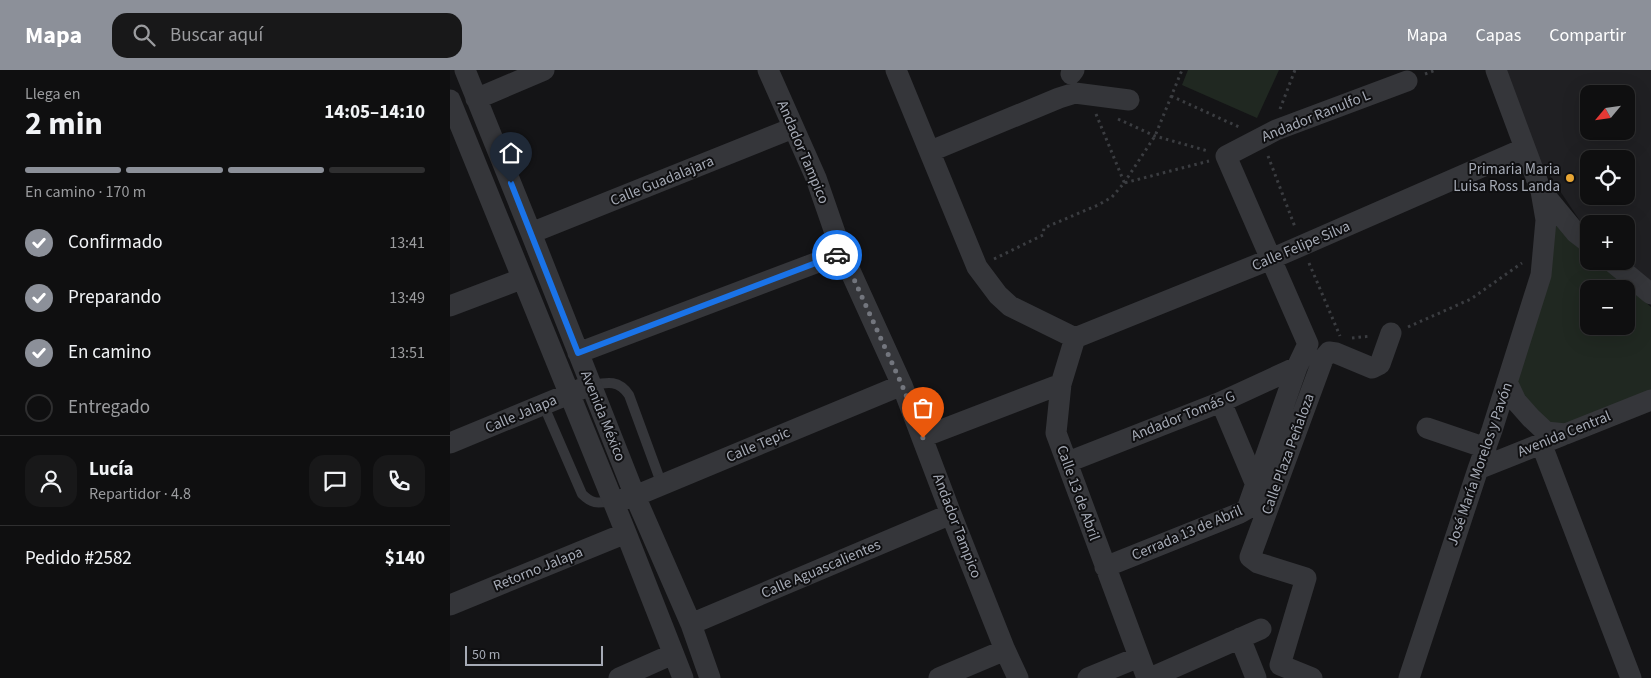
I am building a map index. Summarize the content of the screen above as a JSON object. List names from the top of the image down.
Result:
{
  "streets": {
    "street": [
      "Andador Ranulfo L",
      "Andador Tampico",
      "Calle Guadalajara",
      "Calle Felipe Silva",
      "Calle Jalapa",
      "Avenida México",
      "Andador Tomás G",
      "Avenida Central",
      "Calle Tepic",
      "Calle Plaza Peñaloza",
      "José María Morelos y Pavón",
      "Calle 13 de Abril",
      "Cerrada 13 de Abril",
      "Retorno Jalapa",
      "Calle Aguascalientes"
    ]
  },
  "crossings": [
    ["Andador Tampico", "Calle Guadalajara"],
    ["Andador Tampico", "Calle Tepic"],
    ["Andador Tampico", "Calle Aguascalientes"],
    ["Calle Guadalajara", "Avenida México"],
    ["Calle Felipe Silva", "Calle 13 de Abril"],
    ["Calle Jalapa", "Avenida México"],
    ["Avenida México", "Calle Tepic"],
    ["Avenida México", "Retorno Jalapa"],
    ["Avenida México", "Calle Aguascalientes"],
    ["Andador Tomás G", "Calle 13 de Abril"],
    ["Andador Tomás G", "Cerrada 13 de Abril"],
    ["Avenida Central", "José María Morelos y Pavón"],
    ["Calle 13 de Abril", "Cerrada 13 de Abril"]
  ],
  "places": ["Primaria Maria Luisa Ross Landa"],
  "scale_bar": "50 m",
  "north": "bottom left",
  "page": {
    "header": "Mapa",
    "search": "Buscar aquí",
    "nav": ["Mapa", "Capas", "Compartir"],
    "heading": ["2 min", "Llega en", "14:05–14:10"],
    "panel": [
      "Lucía",
      "Repartidor · 4.8",
      "Pedido #2582",
      "$140"
    ],
    "map_buttons": ["+", "−"],
    "bar": "En camino · 170 m",
    "list": [
      ["Confirmado", "13:41"],
      ["Preparando", "13:49"],
      ["En camino", "13:51"],
      "Entregado"
    ],
    "scale": "50 m"
  }
}
